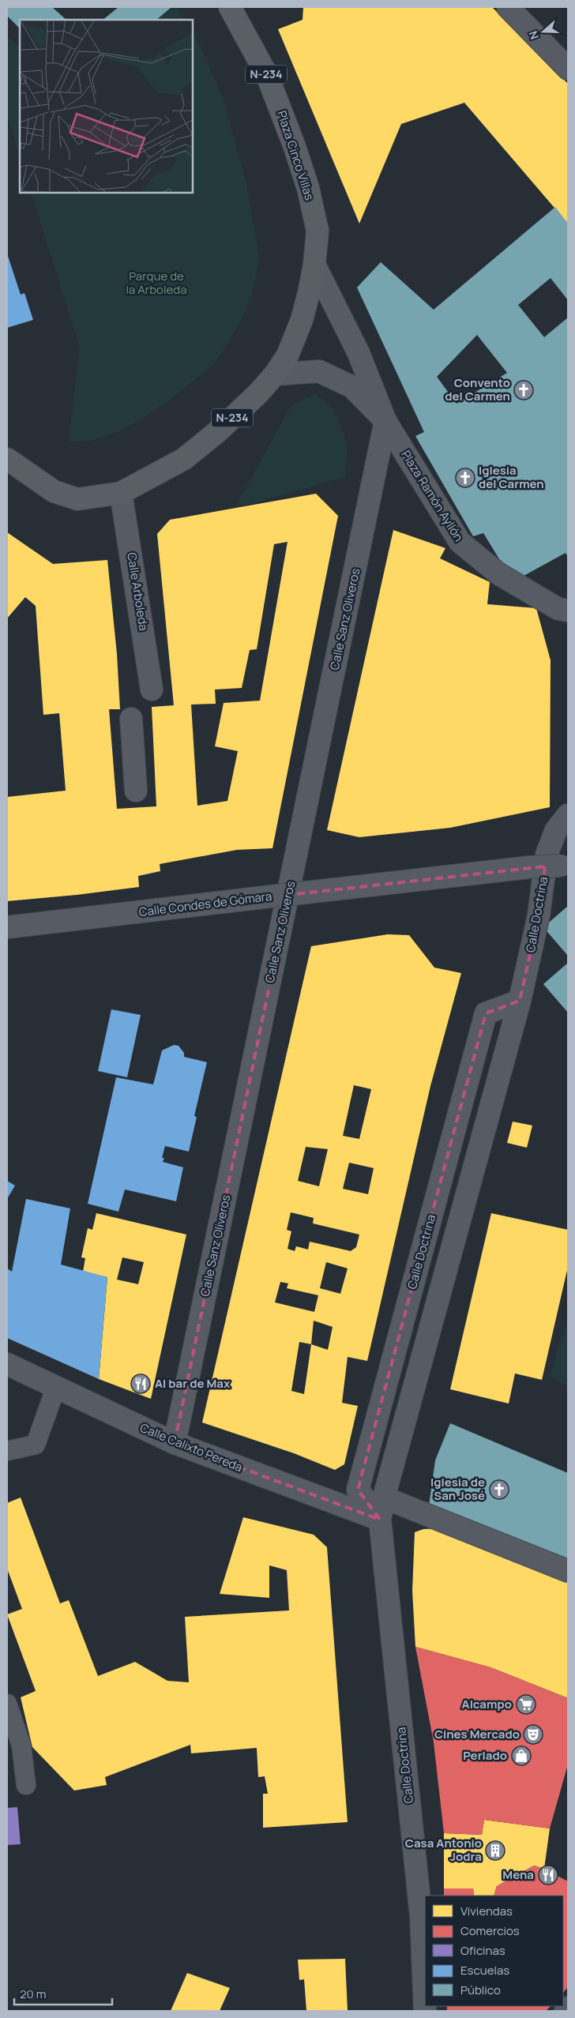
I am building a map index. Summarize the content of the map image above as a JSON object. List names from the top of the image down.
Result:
{
  "streets": {
    "main road": ["N-234", "Plaza Cinco Villas"],
    "street": [
      "Plaza Ramón Ayllón",
      "Calle Arboleda",
      "Calle Sanz Oliveros",
      "Calle Condes de Gómara",
      "Calle Doctrina",
      "Calle Calixto Pereda"
    ]
  },
  "crossings": [
    ["Plaza Cinco Villas", "Plaza Ramón Ayllón"],
    ["Plaza Cinco Villas", "Calle Arboleda"],
    ["Plaza Ramón Ayllón", "Calle Sanz Oliveros"],
    ["Calle Sanz Oliveros", "Calle Calixto Pereda"],
    ["Calle Doctrina", "Calle Calixto Pereda"]
  ],
  "parks": ["Parque de la Arboleda"],
  "places": {
    "church": ["Convento del Carmen", "Iglesia del Carmen", "Iglesia de San José"],
    "restaurant": ["Al bar de Max", "Mena"],
    "supermarket": ["Alcampo"],
    "theatre": ["Cines Mercado"],
    "shop": ["Perlado"],
    "building": ["Casa Antonio Jodra"]
  },
  "legend": [
    "Viviendas",
    "Comercios",
    "Oficinas",
    "Escuelas",
    "Público"
  ],
  "scale_bar": "20 m",
  "north": "left"
}
